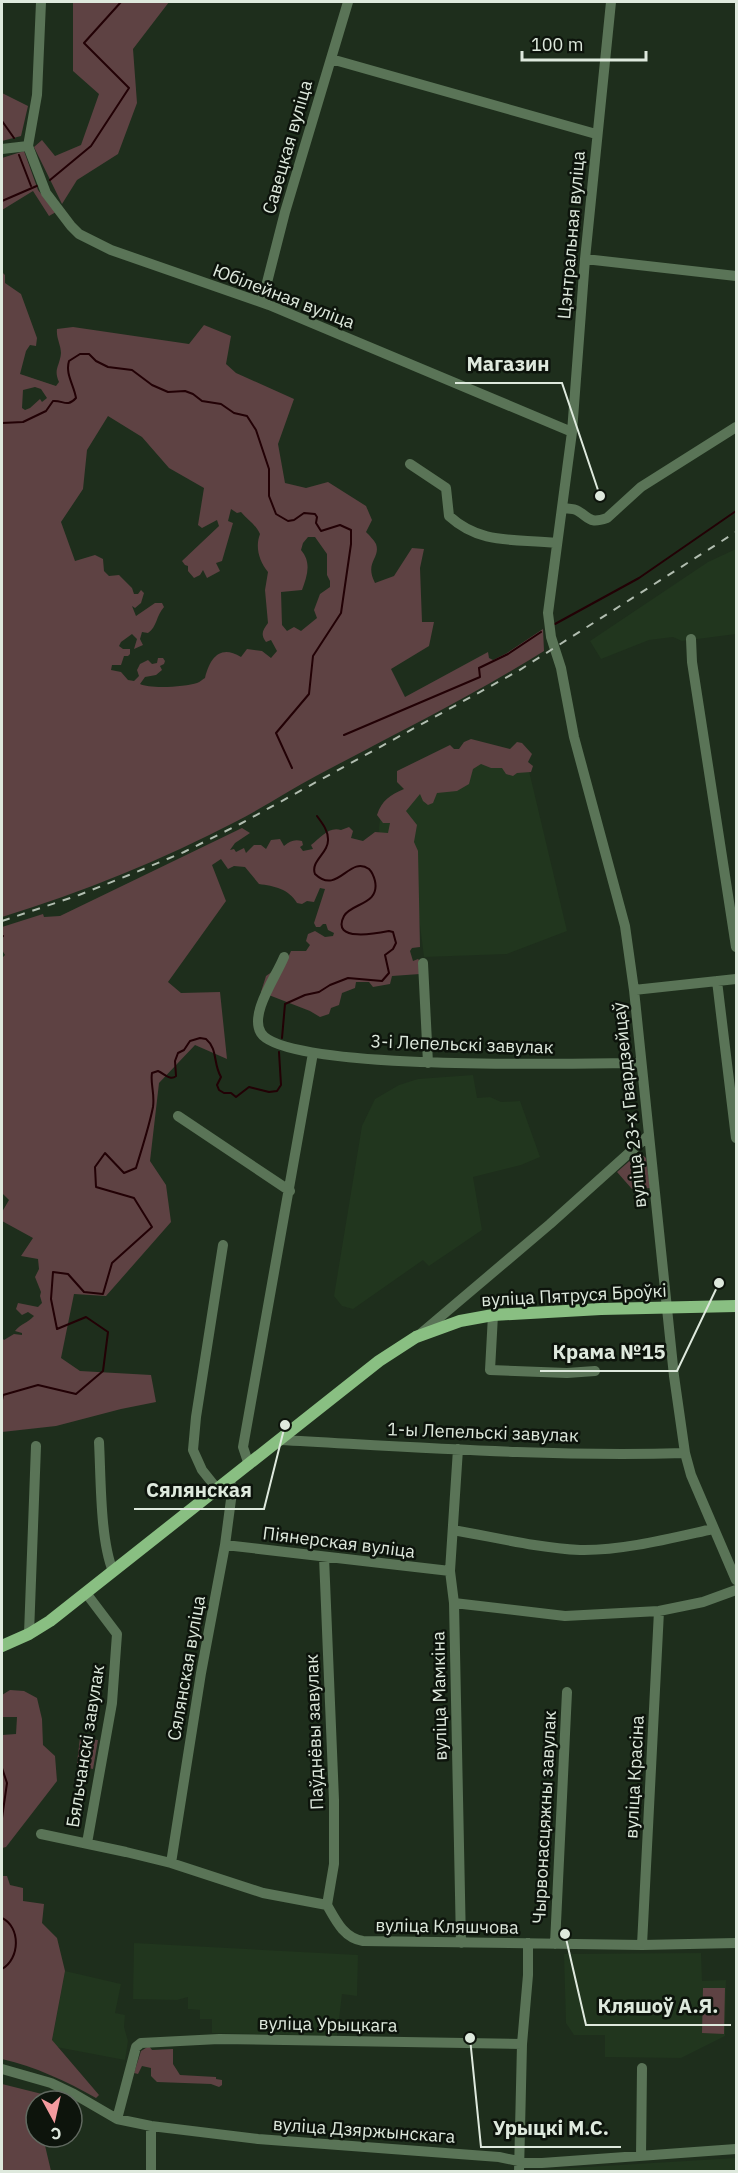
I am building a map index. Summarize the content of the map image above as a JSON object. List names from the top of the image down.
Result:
{
  "streets": {
    "main road": ["вуліца Пятруся Броўкі"],
    "street": [
      "Савецкая вуліца",
      "Цэнтральная вуліца",
      "Юбілейная вуліца",
      "3-і Лепельскі завулак",
      "вуліца 23-х Гвардзейцаў",
      "1-ы Лепельскі завулак",
      "Піянерская вуліца",
      "Сялянская вуліца",
      "вуліца Мамкіна",
      "Паўднёвы завулак",
      "Бяльчанскі завулак",
      "вуліца Красіна",
      "Чырвонасцяжны завулак",
      "вуліца Кляшчова",
      "вуліца Урыцкага",
      "вуліца Дзяржынскага"
    ]
  },
  "crossings": [
    ["Савецкая вуліца", "Юбілейная вуліца"],
    ["Цэнтральная вуліца", "Юбілейная вуліца"],
    ["Цэнтральная вуліца", "вуліца 23-х Гвардзейцаў"],
    ["3-і Лепельскі завулак", "вуліца 23-х Гвардзейцаў"],
    ["вуліца 23-х Гвардзейцаў", "вуліца Пятруся Броўкі"],
    ["вуліца 23-х Гвардзейцаў", "1-ы Лепельскі завулак"],
    ["вуліца Пятруся Броўкі", "1-ы Лепельскі завулак"],
    ["вуліца Пятруся Броўкі", "Сялянская вуліца"],
    ["вуліца Пятруся Броўкі", "Бяльчанскі завулак"],
    ["1-ы Лепельскі завулак", "вуліца Мамкіна"],
    ["Піянерская вуліца", "Сялянская вуліца"],
    ["Піянерская вуліца", "вуліца Мамкіна"],
    ["Піянерская вуліца", "Паўднёвы завулак"],
    ["вуліца Мамкіна", "вуліца Кляшчова"],
    ["Паўднёвы завулак", "вуліца Кляшчова"],
    ["вуліца Красіна", "вуліца Кляшчова"],
    ["Чырвонасцяжны завулак", "вуліца Кляшчова"],
    ["вуліца Урыцкага", "вуліца Дзяржынскага"]
  ],
  "places": [
    "Магазин",
    "Крама №15",
    "Сялянская",
    "Кляшоў А.Я.",
    "Урыцкі М.С."
  ],
  "scale_bar": "100 m",
  "north": "bottom"
}
